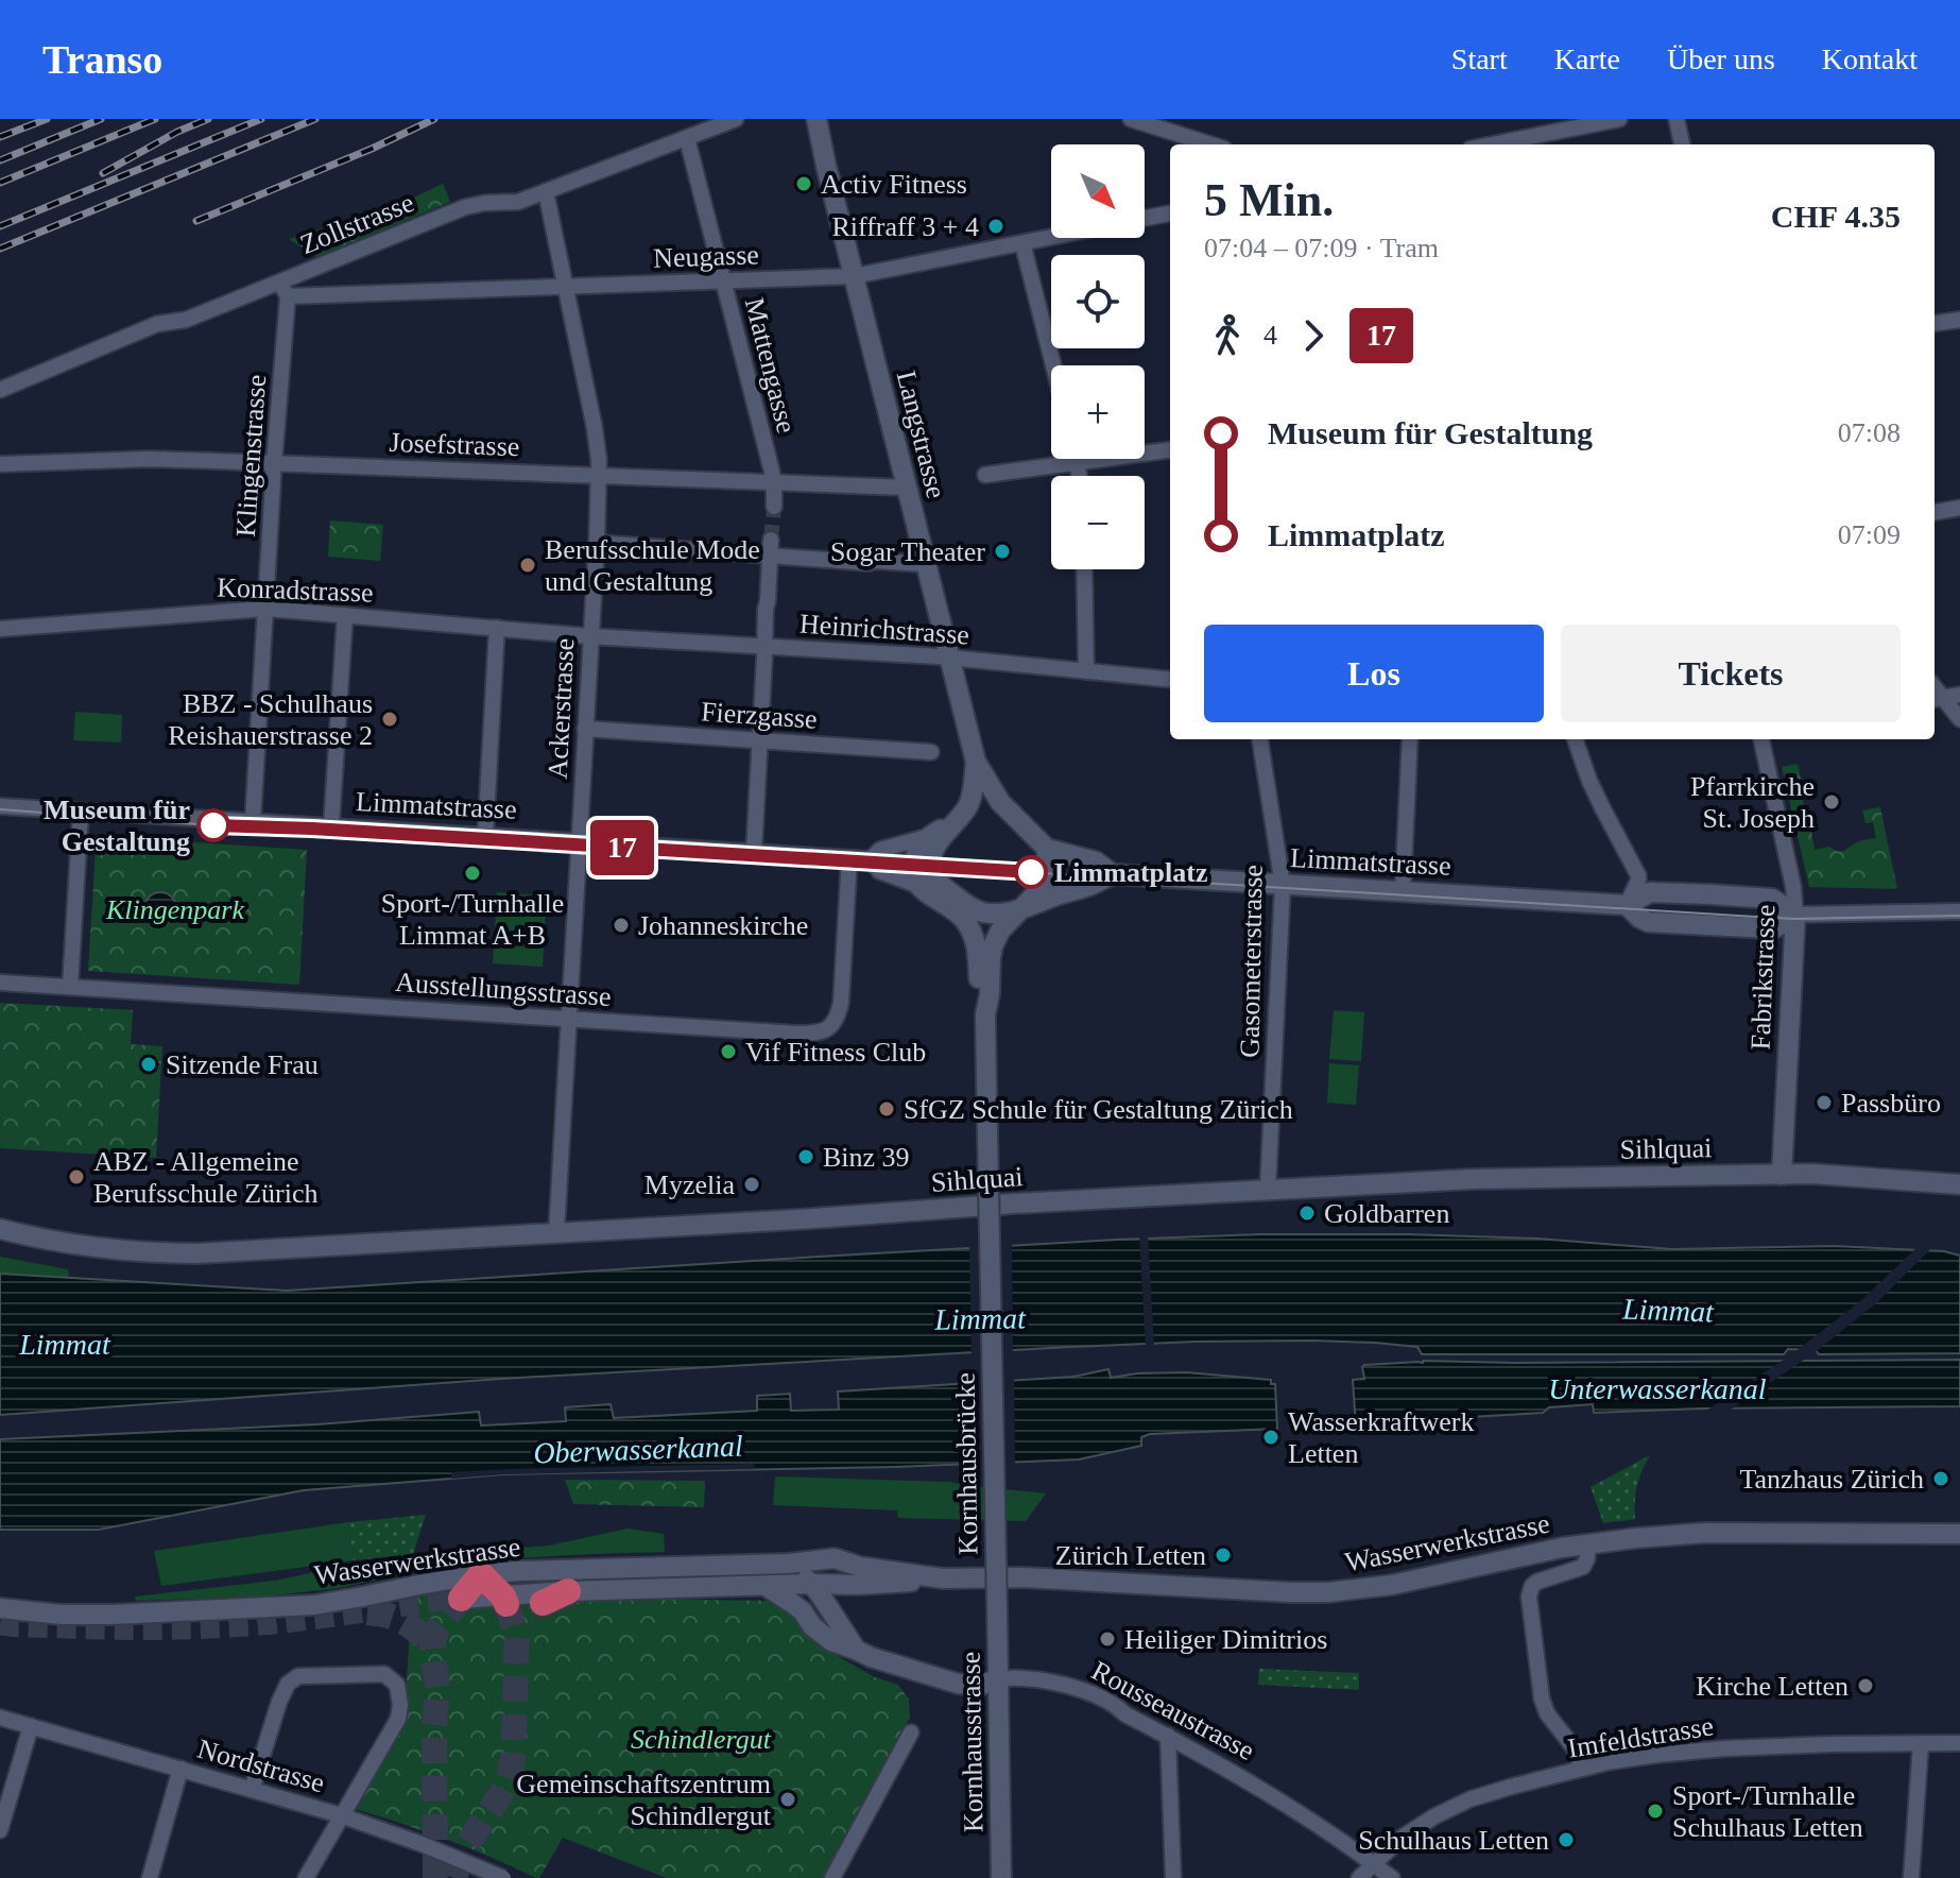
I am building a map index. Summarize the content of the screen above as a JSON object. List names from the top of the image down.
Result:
{
  "streets": {
    "street": [
      "Zollstrasse",
      "Neugasse",
      "Mattengasse",
      "Langstrasse",
      "Josefstrasse",
      "Klingenstrasse",
      "Konradstrasse",
      "Heinrichstrasse",
      "Ackerstrasse",
      "Fierzgasse",
      "Limmatstrasse",
      "Gasometerstrasse",
      "Fabrikstrasse",
      "Ausstellungsstrasse",
      "Sihlquai",
      "Kornhausbrücke",
      "Wasserwerkstrasse",
      "Rousseaustrasse",
      "Imfeldstrasse",
      "Kornhausstrasse",
      "Nordstrasse"
    ]
  },
  "crossings": [
    ["Zollstrasse", "Mattengasse"],
    ["Zollstrasse", "Ackerstrasse"],
    ["Neugasse", "Mattengasse"],
    ["Neugasse", "Langstrasse"],
    ["Neugasse", "Klingenstrasse"],
    ["Neugasse", "Ackerstrasse"],
    ["Mattengasse", "Josefstrasse"],
    ["Langstrasse", "Josefstrasse"],
    ["Langstrasse", "Heinrichstrasse"],
    ["Josefstrasse", "Klingenstrasse"],
    ["Josefstrasse", "Ackerstrasse"],
    ["Klingenstrasse", "Konradstrasse"],
    ["Klingenstrasse", "Limmatstrasse"],
    ["Konradstrasse", "Heinrichstrasse"],
    ["Konradstrasse", "Ackerstrasse"],
    ["Heinrichstrasse", "Ackerstrasse"],
    ["Ackerstrasse", "Fierzgasse"],
    ["Ackerstrasse", "Limmatstrasse"],
    ["Ackerstrasse", "Ausstellungsstrasse"],
    ["Ackerstrasse", "Sihlquai"],
    ["Limmatstrasse", "Gasometerstrasse"],
    ["Limmatstrasse", "Fabrikstrasse"],
    ["Limmatstrasse", "Ausstellungsstrasse"],
    ["Gasometerstrasse", "Sihlquai"],
    ["Fabrikstrasse", "Sihlquai"],
    ["Kornhausbrücke", "Kornhausstrasse"],
    ["Wasserwerkstrasse", "Rousseaustrasse"],
    ["Rousseaustrasse", "Imfeldstrasse"],
    ["Rousseaustrasse", "Kornhausstrasse"]
  ],
  "water": ["Limmat", "Unterwasserkanal", "Oberwasserkanal"],
  "parks": ["Klingenpark", "Schindlergut"],
  "places": [
    "Activ Fitness",
    "Riffraff 3 + 4",
    "Sogar Theater",
    "Berufsschule Mode und Gestaltung",
    "BBZ - Schulhaus Reishauerstrasse 2",
    "Pfarrkirche St. Joseph",
    "Museum für Gestaltung",
    "Limmatplatz",
    "Sport-/Turnhalle Limmat A+B",
    "Johanneskirche",
    "Vif Fitness Club",
    "Sitzende Frau",
    "Passbüro",
    "SfGZ Schule für Gestaltung Zürich",
    "Binz 39",
    "ABZ - Allgemeine Berufsschule Zürich",
    "Myzelia",
    "Goldbarren",
    "Wasserkraftwerk Letten",
    "Tanzhaus Zürich",
    "Zürich Letten",
    "Heiliger Dimitrios",
    "Kirche Letten",
    "Gemeinschaftszentrum Schindlergut",
    "Sport-/Turnhalle Schulhaus Letten",
    "Schulhaus Letten"
  ],
  "lines": ["tram line 17"],
  "north": "bottom right",
  "page": {
    "header": "Transo",
    "nav": [
      "Start",
      "Karte",
      "Über uns",
      "Kontakt"
    ],
    "on_map": "17",
    "map_buttons": ["+", "−"],
    "heading": ["5 Min.", "07:04 – 07:09 · Tram", "CHF 4.35"],
    "legs": ["4", "17"],
    "list": [
      {
        "name": "Museum für Gestaltung",
        "value": "07:08"
      },
      {
        "name": "Limmatplatz",
        "value": "07:09"
      }
    ],
    "buttons": ["Los", "Tickets"]
  }
}
